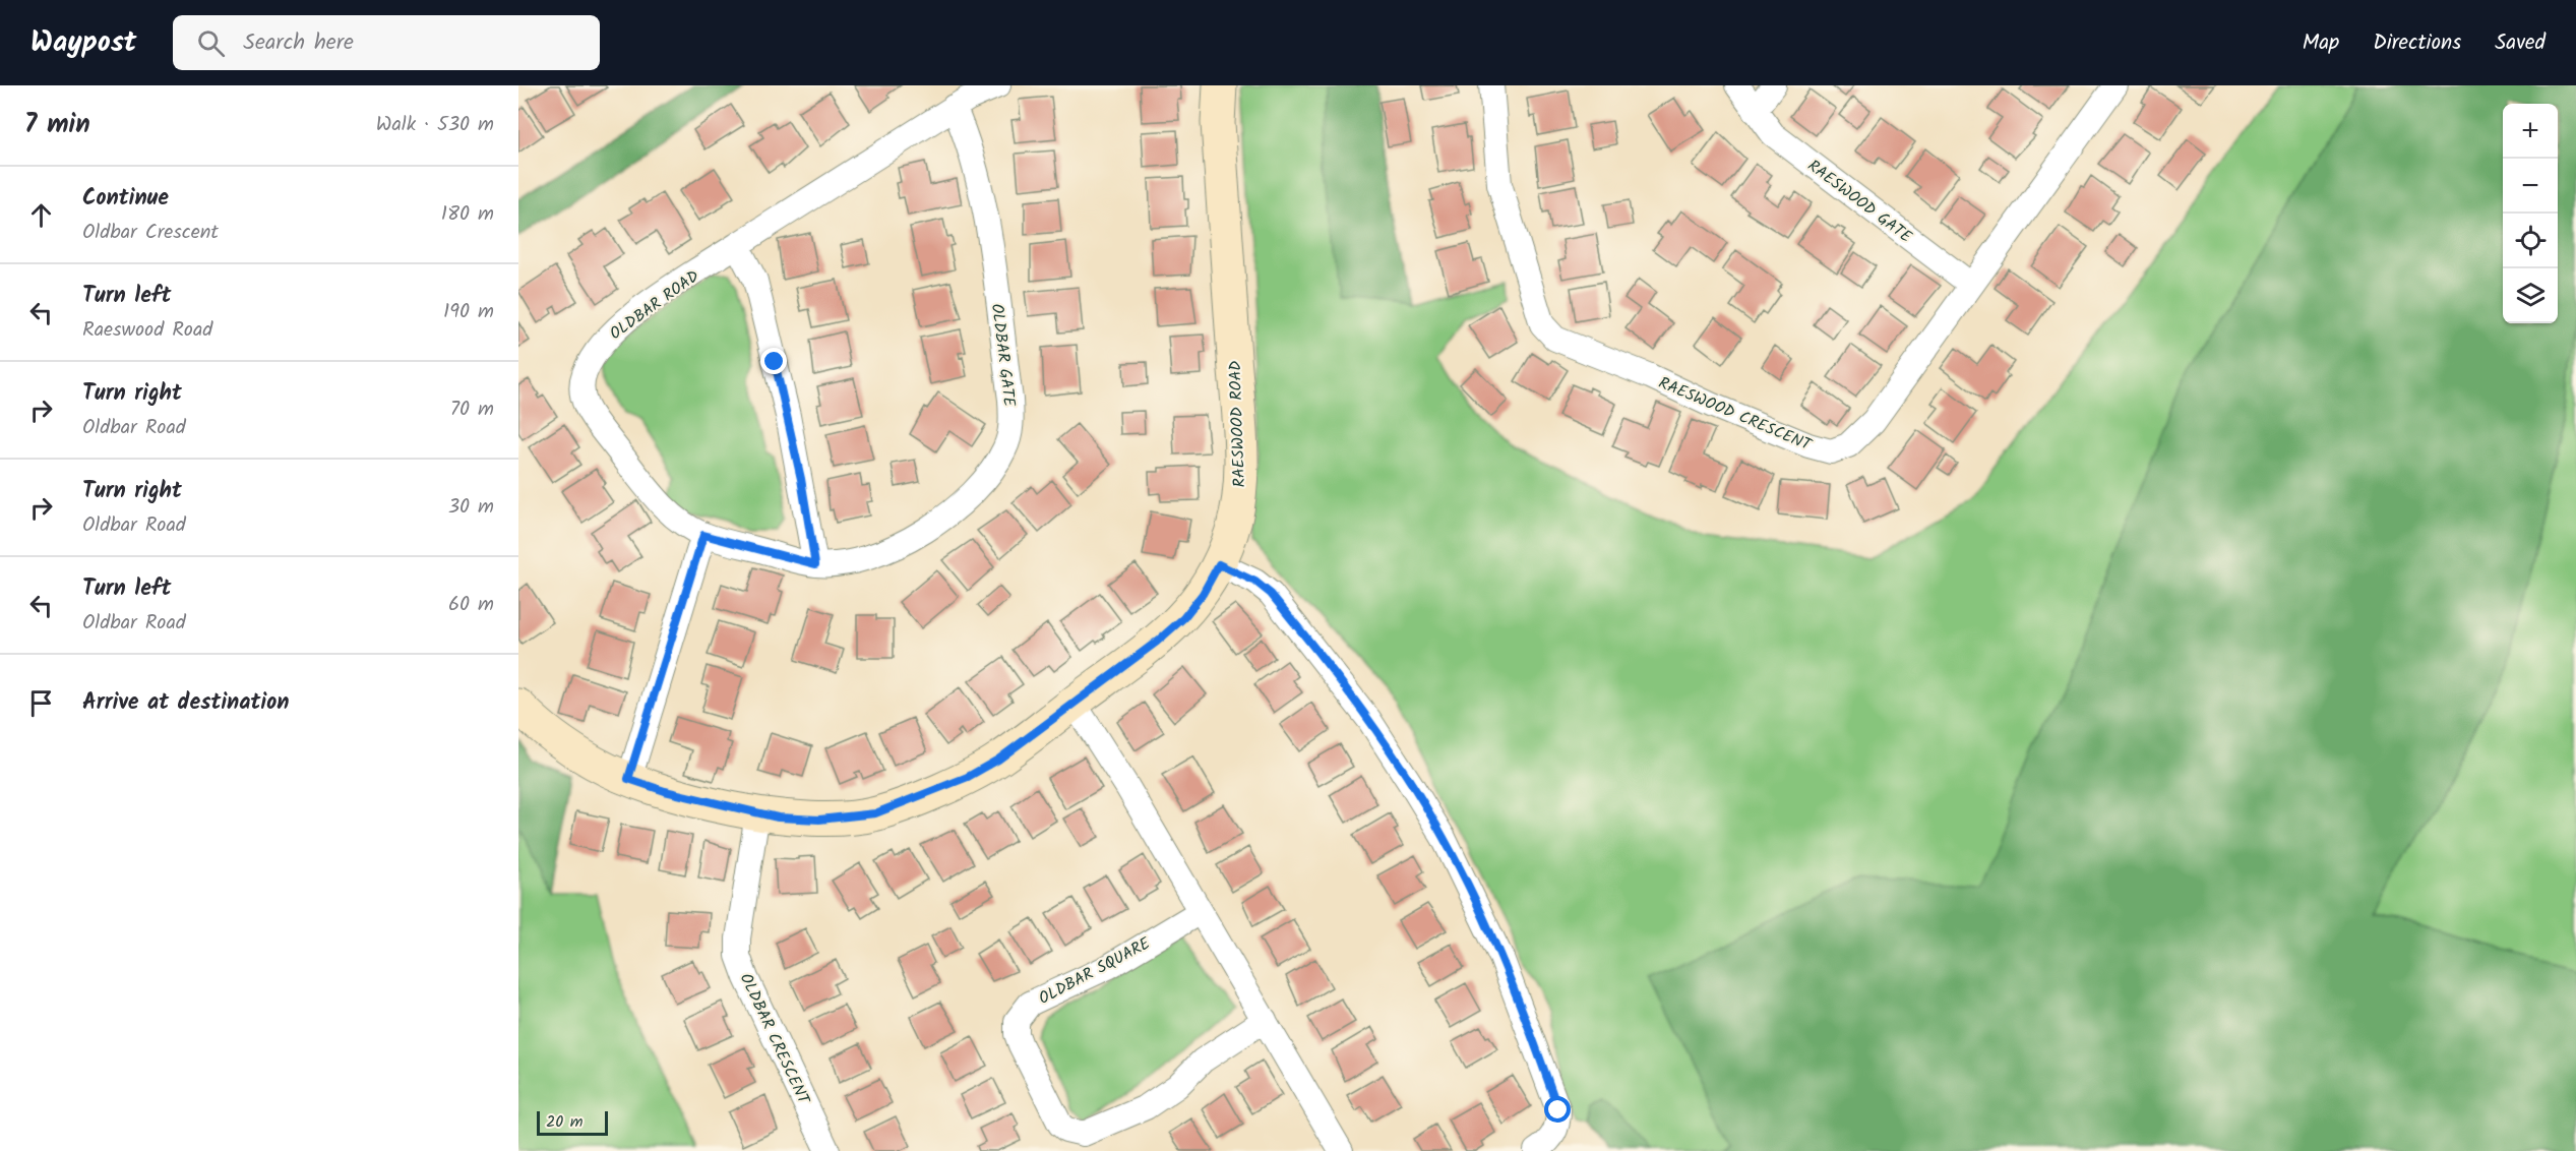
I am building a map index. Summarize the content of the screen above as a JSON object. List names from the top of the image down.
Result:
{
  "streets": {
    "street": [
      "RAESWOOD GATE",
      "OLDBAR ROAD",
      "OLDBAR GATE",
      "RAESWOOD CRESCENT",
      "RAESWOOD ROAD",
      "OLDBAR SQUARE",
      "OLDBAR CRESCENT"
    ]
  },
  "crossings": [
    ["RAESWOOD GATE", "RAESWOOD CRESCENT"],
    ["OLDBAR ROAD", "OLDBAR GATE"],
    ["RAESWOOD ROAD", "OLDBAR CRESCENT"]
  ],
  "scale_bar": "20 m",
  "page": {
    "header": "Waypost",
    "search": "Search here",
    "nav": ["Map", "Directions", "Saved"],
    "heading": ["7 min", "Walk · 530 m"],
    "map_buttons": ["+", "−"],
    "list": [
      ["Continue", "Oldbar Crescent", "180 m"],
      ["Turn left", "Raeswood Road", "190 m"],
      ["Turn right", "Oldbar Road", "70 m"],
      ["Turn right", "Oldbar Road", "30 m"],
      ["Turn left", "Oldbar Road", "60 m"],
      "Arrive at destination"
    ],
    "scale": "20 m"
  }
}
